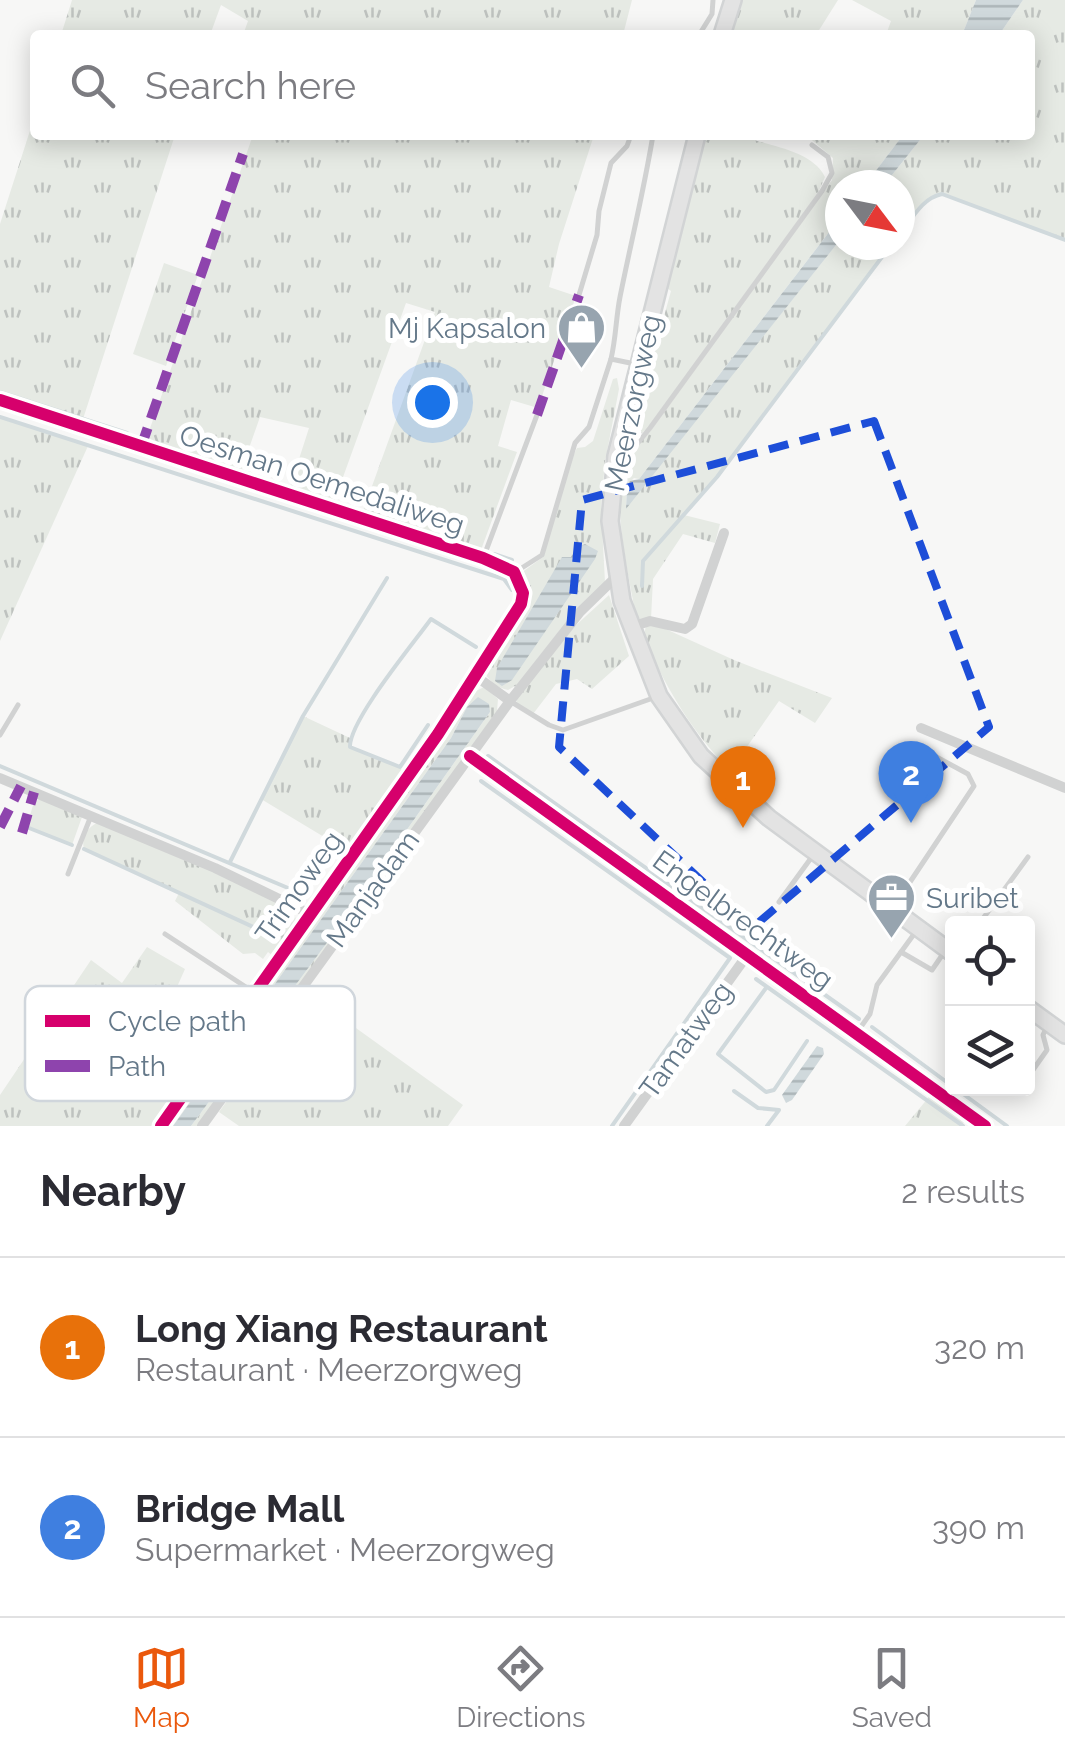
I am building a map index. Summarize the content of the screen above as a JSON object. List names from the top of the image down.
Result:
{
  "streets": {
    "main road": ["Meerzorgweg"],
    "street": [
      "Oesman Oemedaliweg",
      "Trimoweg",
      "Manjadam",
      "Engelbrechtweg",
      "Tamatweg"
    ]
  },
  "crossings": [
    ["Meerzorgweg", "Manjadam"],
    ["Manjadam", "Engelbrechtweg"],
    ["Engelbrechtweg", "Tamatweg"]
  ],
  "places": {
    "shop": ["Mj Kapsalon"],
    "office": ["Suribet"]
  },
  "legend": ["Cycle path", "Path"],
  "north": "bottom right",
  "page": {
    "search": "Search here",
    "pins": ["2", "1"],
    "heading": ["Nearby", "2 results"],
    "list": [
      {
        "mark": "1",
        "name": "Long Xiang Restaurant",
        "note": "Restaurant · Meerzorgweg",
        "value": "320 m"
      },
      {
        "mark": "2",
        "name": "Bridge Mall",
        "note": "Supermarket · Meerzorgweg",
        "value": "390 m"
      }
    ],
    "nav": ["Map", "Directions", "Saved"]
  }
}
